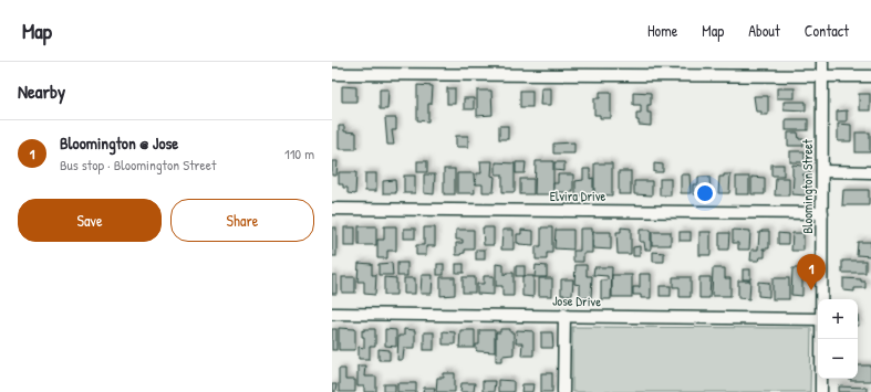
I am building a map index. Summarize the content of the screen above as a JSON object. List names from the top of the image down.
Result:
{
  "streets": {
    "street": ["Bloomington Street", "Elvira Drive", "Jose Drive"]
  },
  "crossings": [
    ["Bloomington Street", "Elvira Drive"]
  ],
  "page": {
    "header": "Map",
    "nav": [
      "Home",
      "Map",
      "About",
      "Contact"
    ],
    "heading": "Nearby",
    "list": [
      {
        "mark": "1",
        "name": "Bloomington @ Jose",
        "note": "Bus stop · Bloomington Street",
        "value": "110 m"
      }
    ],
    "buttons": ["Save", "Share"],
    "pins": "1",
    "map_buttons": ["+", "−"]
  }
}
